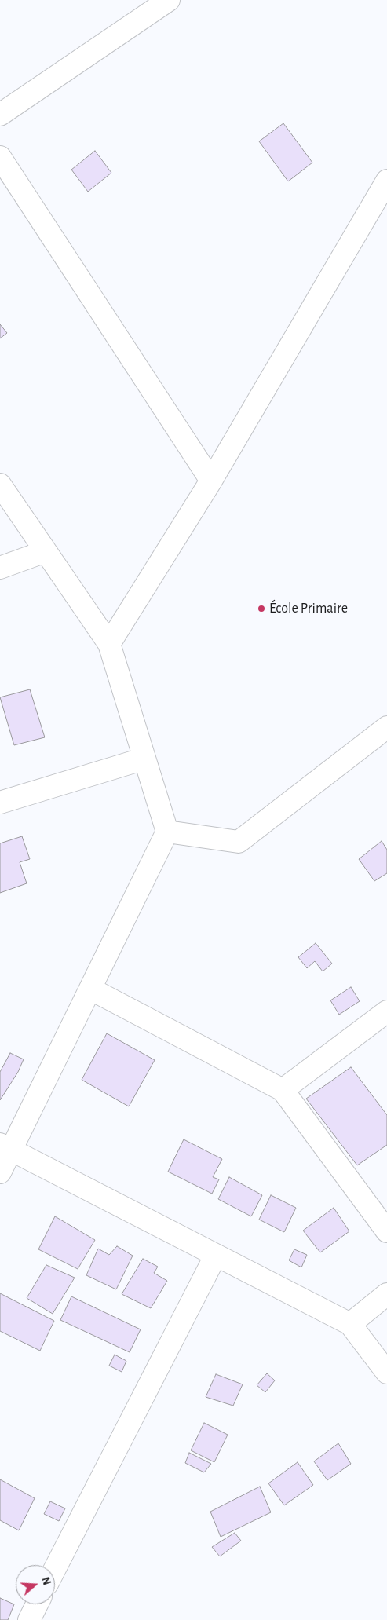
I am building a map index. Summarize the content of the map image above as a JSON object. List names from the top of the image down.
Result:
{
  "places": ["École Primaire"],
  "north": "right"
}
